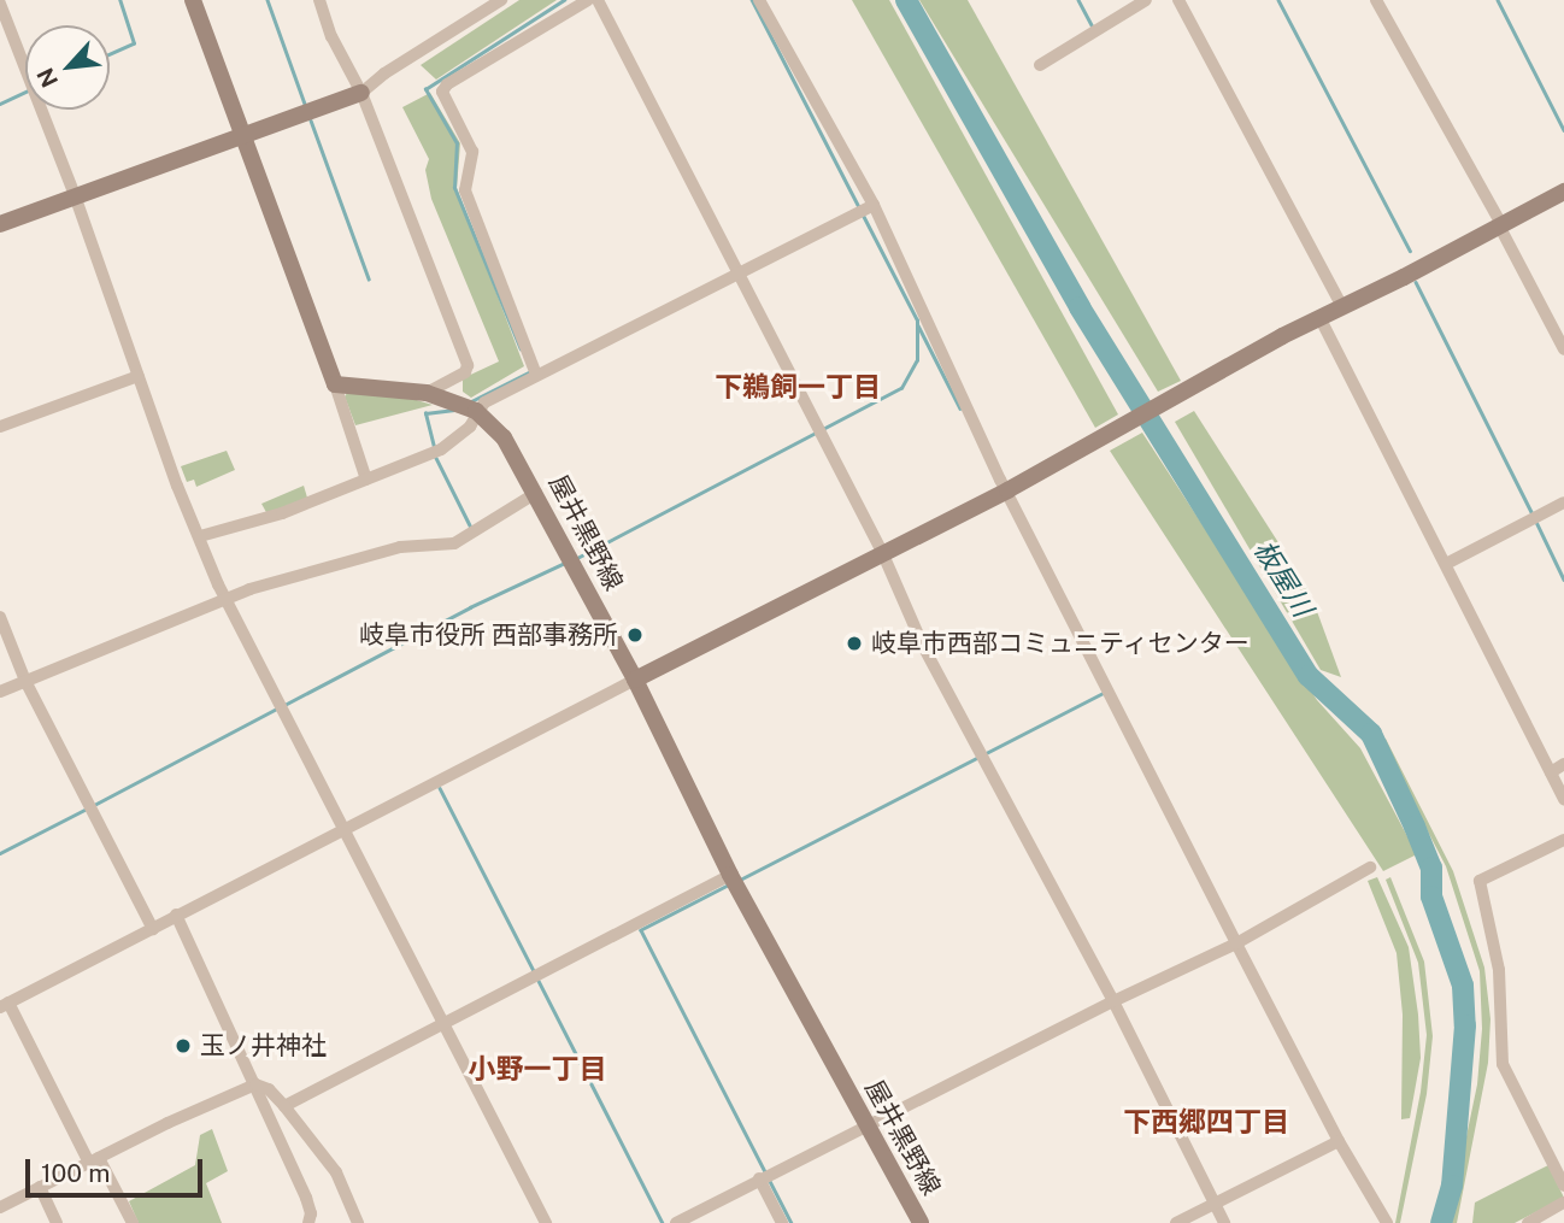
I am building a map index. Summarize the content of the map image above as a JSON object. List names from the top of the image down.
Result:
{
  "streets": {
    "main road": ["屋井黒野線"]
  },
  "districts": ["下鵜飼一丁目", "小野一丁目", "下西郷四丁目"],
  "water": ["板屋川"],
  "places": ["岐阜市役所 西部事務所", "岐阜市西部コミュニティセンター", "玉ノ井神社"],
  "scale_bar": "100 m",
  "north": "bottom left"
}
